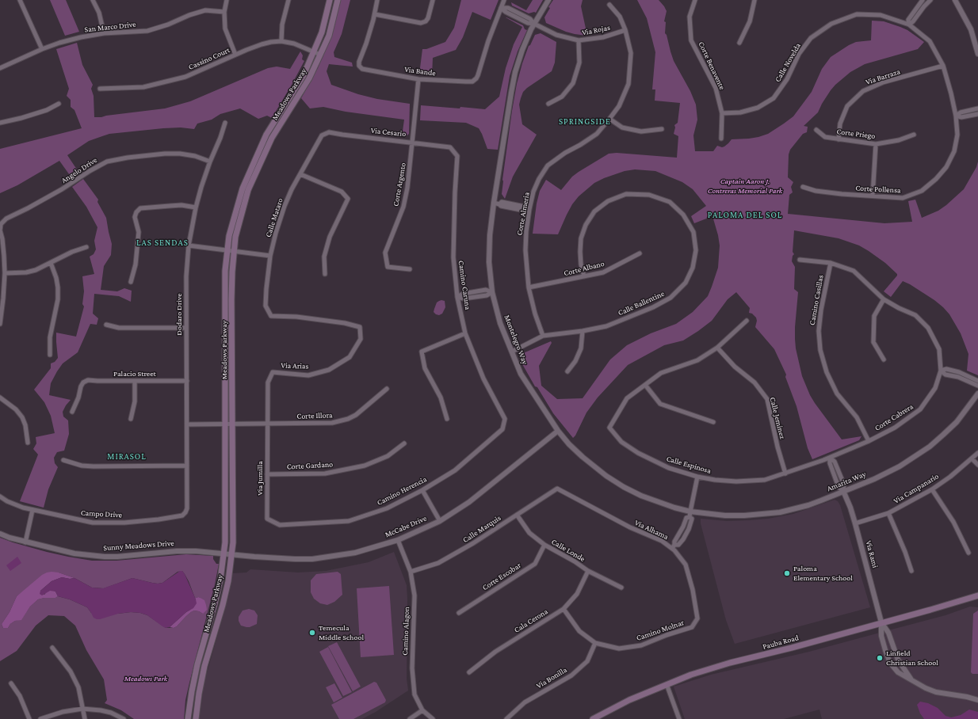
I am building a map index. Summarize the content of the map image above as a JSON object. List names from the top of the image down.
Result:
{
  "streets": {
    "main road": ["Meadows Parkway", "Pauba Road"],
    "street": [
      "San Marco Drive",
      "Via Rojas",
      "Cassino Court",
      "Calle Novelda",
      "Corte Benavente",
      "Via Bande",
      "Via Barraza",
      "Via Cesario",
      "Corte Priego",
      "Angelo Drive",
      "Corte Argento",
      "Corte Pollensa",
      "Corte Almeria",
      "Calle Mataro",
      "Corte Albano",
      "Camino Caruna",
      "Camino Casillas",
      "Calle Ballentine",
      "Dodaro Drive",
      "Montelegro Way",
      "Via Arias",
      "Palacio Street",
      "Corte Illora",
      "Corte Cabrera",
      "Calle Jeminez",
      "Calle Espinosa",
      "Corte Gardano",
      "Via Jumilla",
      "Amarita Way",
      "Via Campanario",
      "Camino Herencia",
      "Campo Drive",
      "McCabe Drive",
      "Calle Marquis",
      "Via Alhama",
      "Sunny Meadows Drive",
      "Calle Londe",
      "Via Rami",
      "Corte Escobar",
      "Cala Cerona",
      "Camino Molnar",
      "Camino Alagon",
      "Via Bonilla"
    ]
  },
  "crossings": [
    ["Via Rojas", "Via Bande"],
    ["Via Rojas", "Corte Almeria"],
    ["Via Rojas", "Montelegro Way"],
    ["Cassino Court", "Meadows Parkway"],
    ["Calle Novelda", "Corte Benavente"],
    ["Calle Novelda", "Via Barraza"],
    ["Calle Novelda", "Corte Pollensa"],
    ["Via Bande", "Corte Argento"],
    ["Via Barraza", "Corte Priego"],
    ["Meadows Parkway", "Corte Illora"],
    ["Meadows Parkway", "McCabe Drive"],
    ["Meadows Parkway", "Sunny Meadows Drive"],
    ["Via Cesario", "Corte Argento"],
    ["Via Cesario", "Calle Mataro"],
    ["Via Cesario", "Camino Caruna"],
    ["Angelo Drive", "Dodaro Drive"],
    ["Corte Almeria", "Corte Albano"],
    ["Corte Almeria", "Calle Ballentine"],
    ["Calle Mataro", "Via Arias"],
    ["Corte Albano", "Calle Ballentine"],
    ["Camino Caruna", "Camino Herencia"],
    ["Camino Casillas", "Corte Cabrera"],
    ["Calle Ballentine", "Montelegro Way"],
    ["Dodaro Drive", "Palacio Street"],
    ["Dodaro Drive", "Corte Illora"],
    ["Dodaro Drive", "Campo Drive"],
    ["Montelegro Way", "Amarita Way"],
    ["Montelegro Way", "McCabe Drive"],
    ["Via Arias", "Corte Illora"],
    ["Via Arias", "Via Jumilla"],
    ["Corte Illora", "Via Jumilla"],
    ["Corte Cabrera", "Calle Espinosa"],
    ["Corte Cabrera", "Via Rami"],
    ["Calle Jeminez", "Calle Espinosa"],
    ["Calle Espinosa", "Via Rami"],
    ["Corte Gardano", "Via Jumilla"],
    ["Via Jumilla", "Camino Herencia"],
    ["Amarita Way", "Via Rami"],
    ["Via Campanario", "Via Rami"],
    ["McCabe Drive", "Sunny Meadows Drive"],
    ["McCabe Drive", "Camino Alagon"],
    ["Calle Marquis", "Via Alhama"],
    ["Calle Marquis", "Calle Londe"],
    ["Calle Marquis", "Camino Alagon"],
    ["Via Alhama", "Camino Molnar"],
    ["Calle Londe", "Corte Escobar"],
    ["Calle Londe", "Cala Cerona"],
    ["Via Rami", "Pauba Road"],
    ["Cala Cerona", "Camino Molnar"],
    ["Camino Molnar", "Via Bonilla"]
  ],
  "districts": [
    "SPRINGSIDE",
    "PALOMA DEL SOL",
    "LAS SENDAS",
    "MIRASOL"
  ],
  "parks": ["Captain Aaron J. Contreras Memorial Park", "Meadows Park"],
  "places": ["Paloma Elementary School", "Temecula Middle School", "Linfield Christian School"]
}
